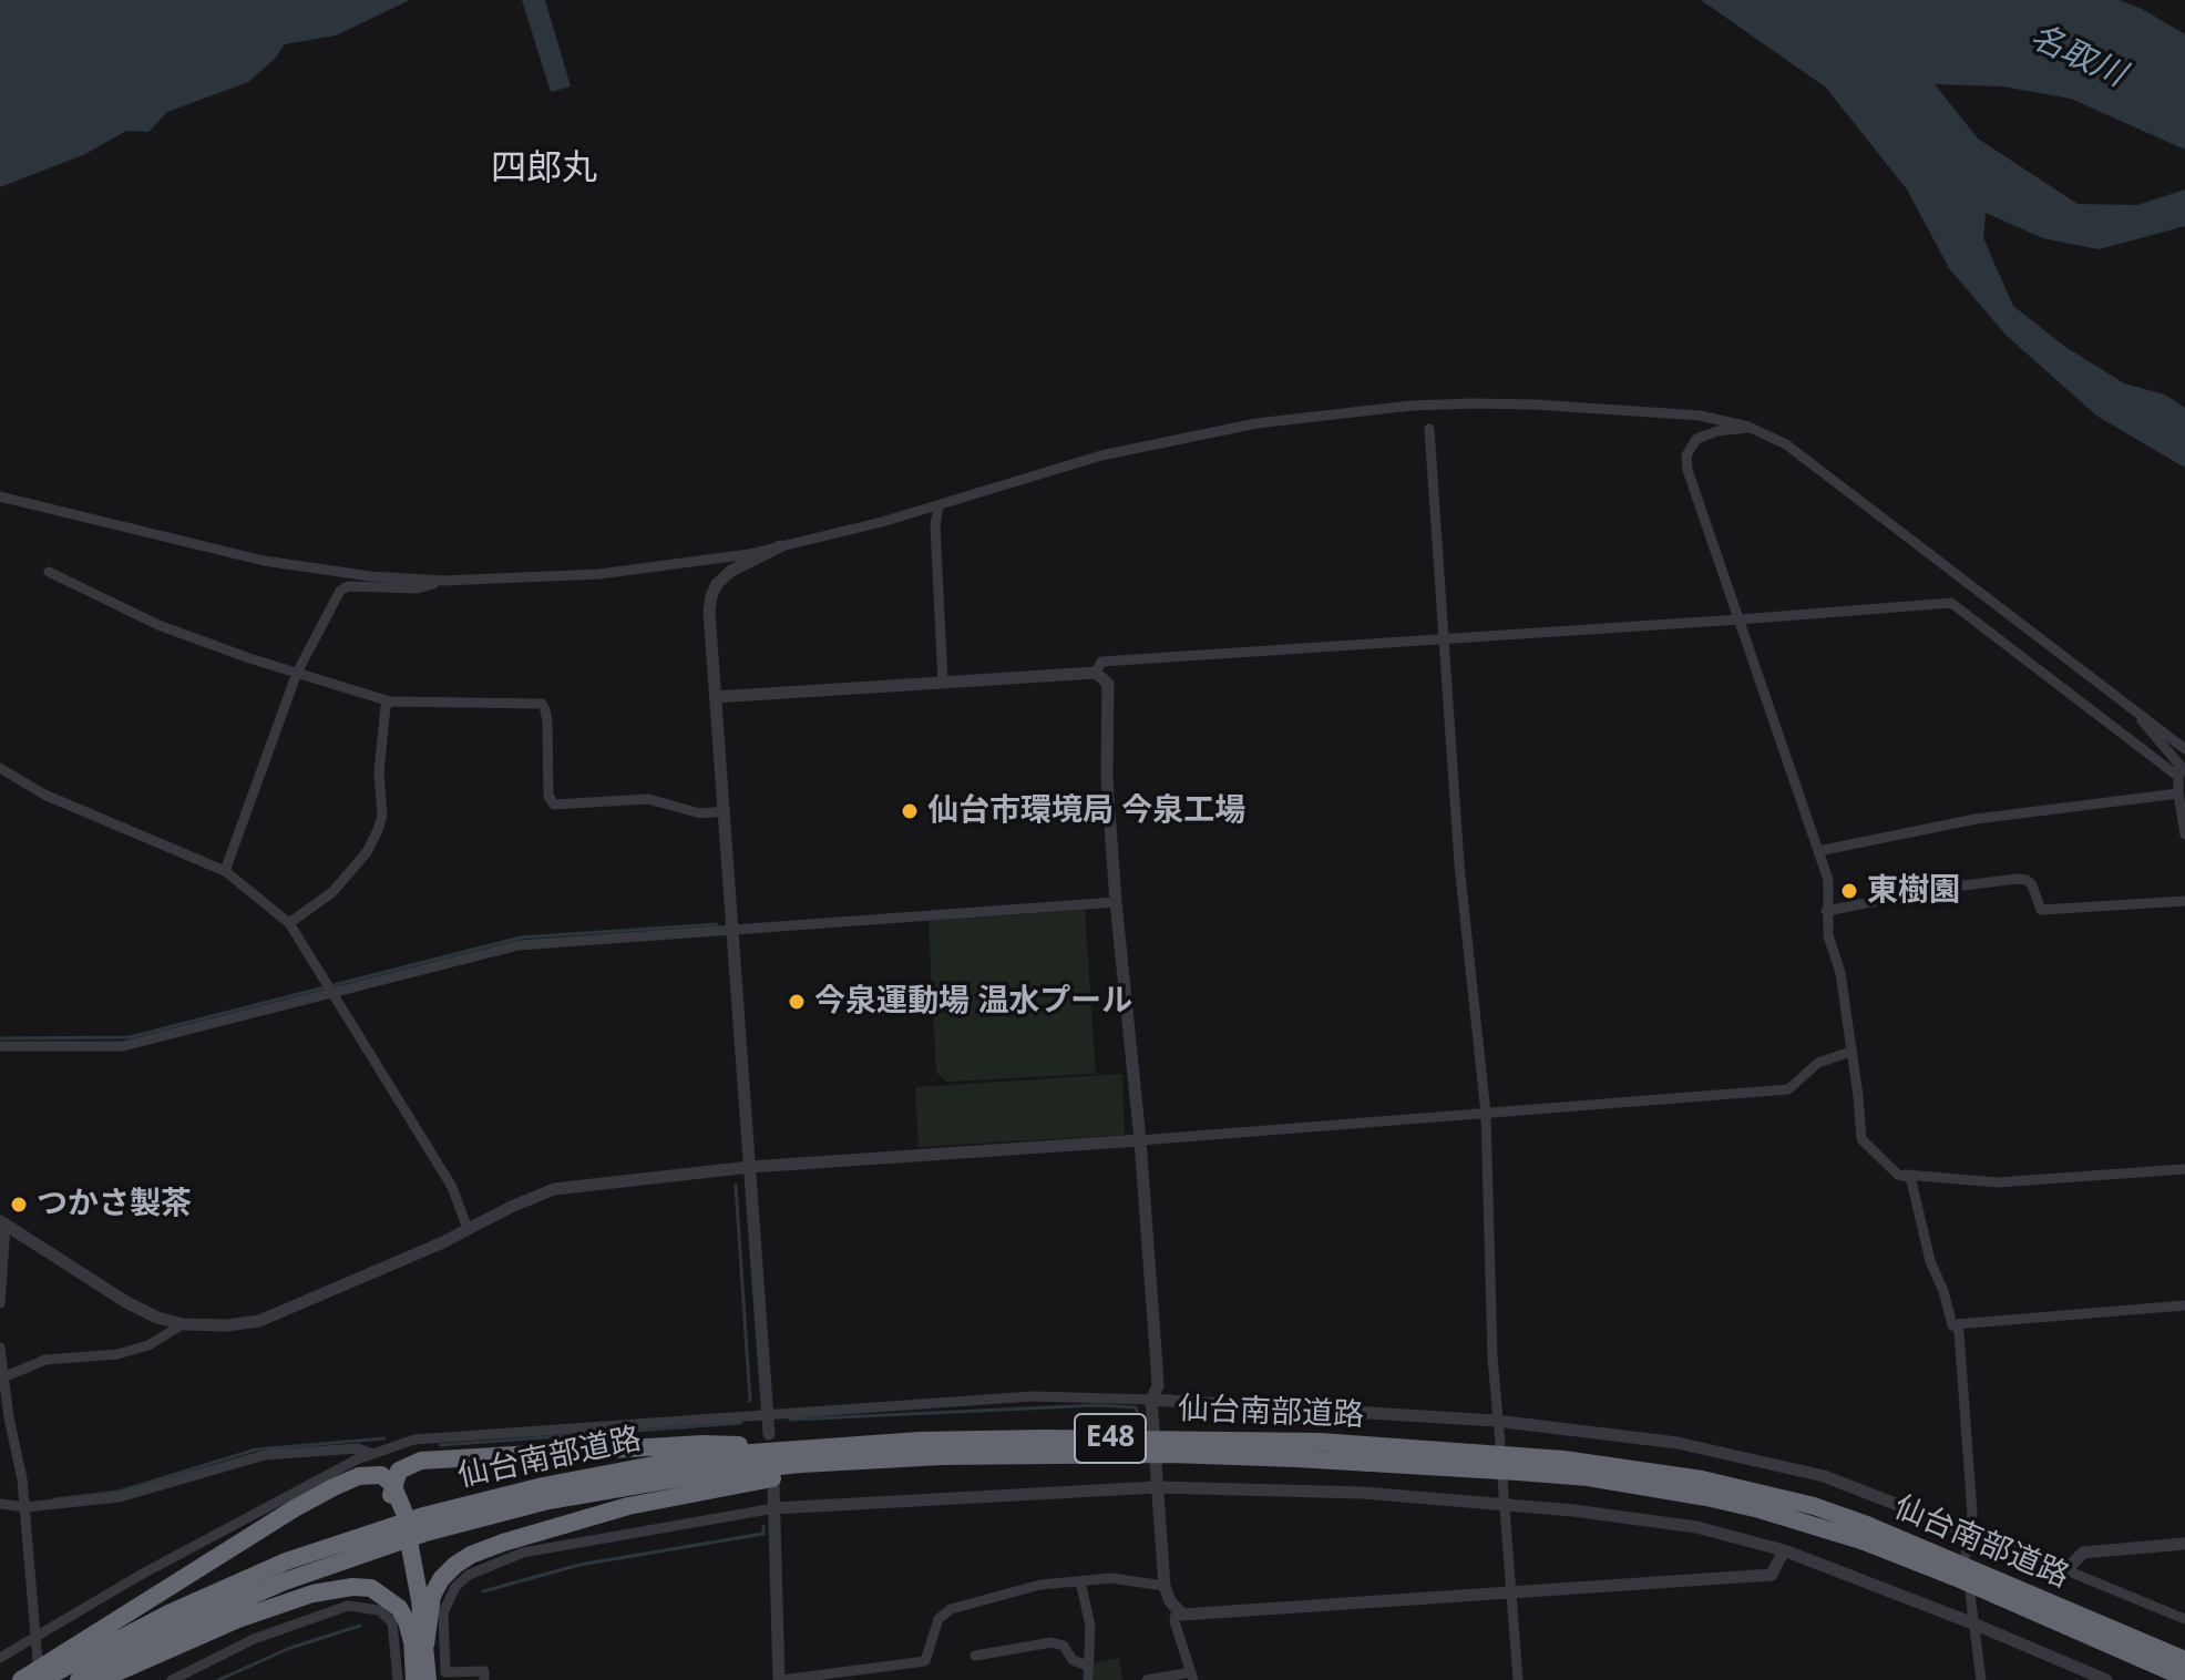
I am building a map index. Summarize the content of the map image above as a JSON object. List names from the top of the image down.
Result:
{
  "streets": {
    "highway": ["仙台南部道路", "E48"]
  },
  "districts": ["四郎丸"],
  "water": ["名取川"],
  "places": [
    "仙台市環境局 今泉工場",
    "東樹園",
    "今泉運動場 温水プール",
    "つかさ製茶"
  ]
}
